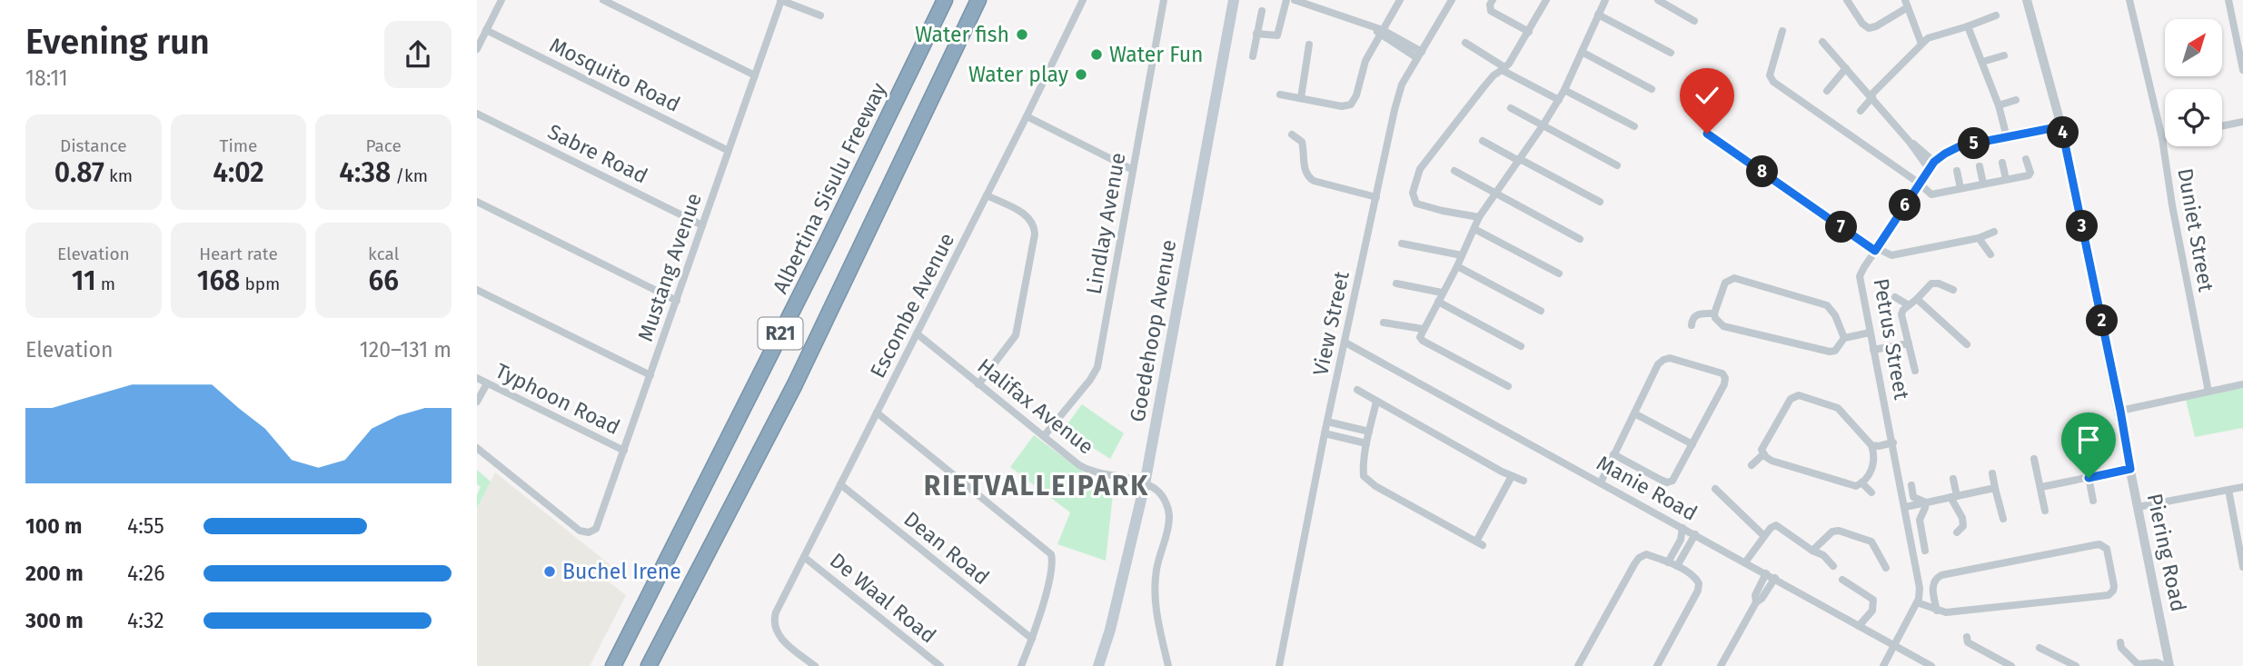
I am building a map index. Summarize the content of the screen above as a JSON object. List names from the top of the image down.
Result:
{
  "streets": {
    "highway": ["Albertina Sisulu Freeway", "R21"],
    "main road": ["Goedehoop Avenue"],
    "street": [
      "Mosquito Road",
      "Sabre Road",
      "Lindlay Avenue",
      "Duniet Street",
      "Mustang Avenue",
      "Escombe Avenue",
      "View Street",
      "Petrus Street",
      "Typhoon Road",
      "Halifax Avenue",
      "Manie Road",
      "Dean Road",
      "Piering Road",
      "De Waal Road"
    ]
  },
  "crossings": [
    ["Mosquito Road", "Mustang Avenue"],
    ["Sabre Road", "Mustang Avenue"],
    ["Lindlay Avenue", "Halifax Avenue"],
    ["Mustang Avenue", "Typhoon Road"],
    ["Escombe Avenue", "Halifax Avenue"],
    ["Escombe Avenue", "Dean Road"],
    ["Escombe Avenue", "De Waal Road"],
    ["View Street", "Manie Road"],
    ["Goedehoop Avenue", "Halifax Avenue"],
    ["Petrus Street", "Manie Road"],
    ["Petrus Street", "Piering Road"]
  ],
  "districts": ["RIETVALLEIPARK"],
  "places": [
    "Water fish",
    "Water Fun",
    "Water play",
    "Buchel Irene"
  ],
  "north": "top right",
  "page": {
    "heading": ["Evening run", "18:11"],
    "stats": [
      ["Distance", "0.87 km"],
      ["Time", "4:02"],
      ["Pace", "4:38 /km"],
      ["Elevation", "11 m"],
      ["Heart rate", "168 bpm"],
      ["kcal", "66"]
    ],
    "pins": [
      "4",
      "5",
      "8",
      "6",
      "3",
      "7",
      "2"
    ],
    "chart": ["Elevation", "120–131 m"],
    "list": [
      {
        "name": "100 m",
        "note": "4:55"
      },
      {
        "name": "200 m",
        "note": "4:26"
      },
      {
        "name": "300 m",
        "note": "4:32"
      }
    ]
  }
}
